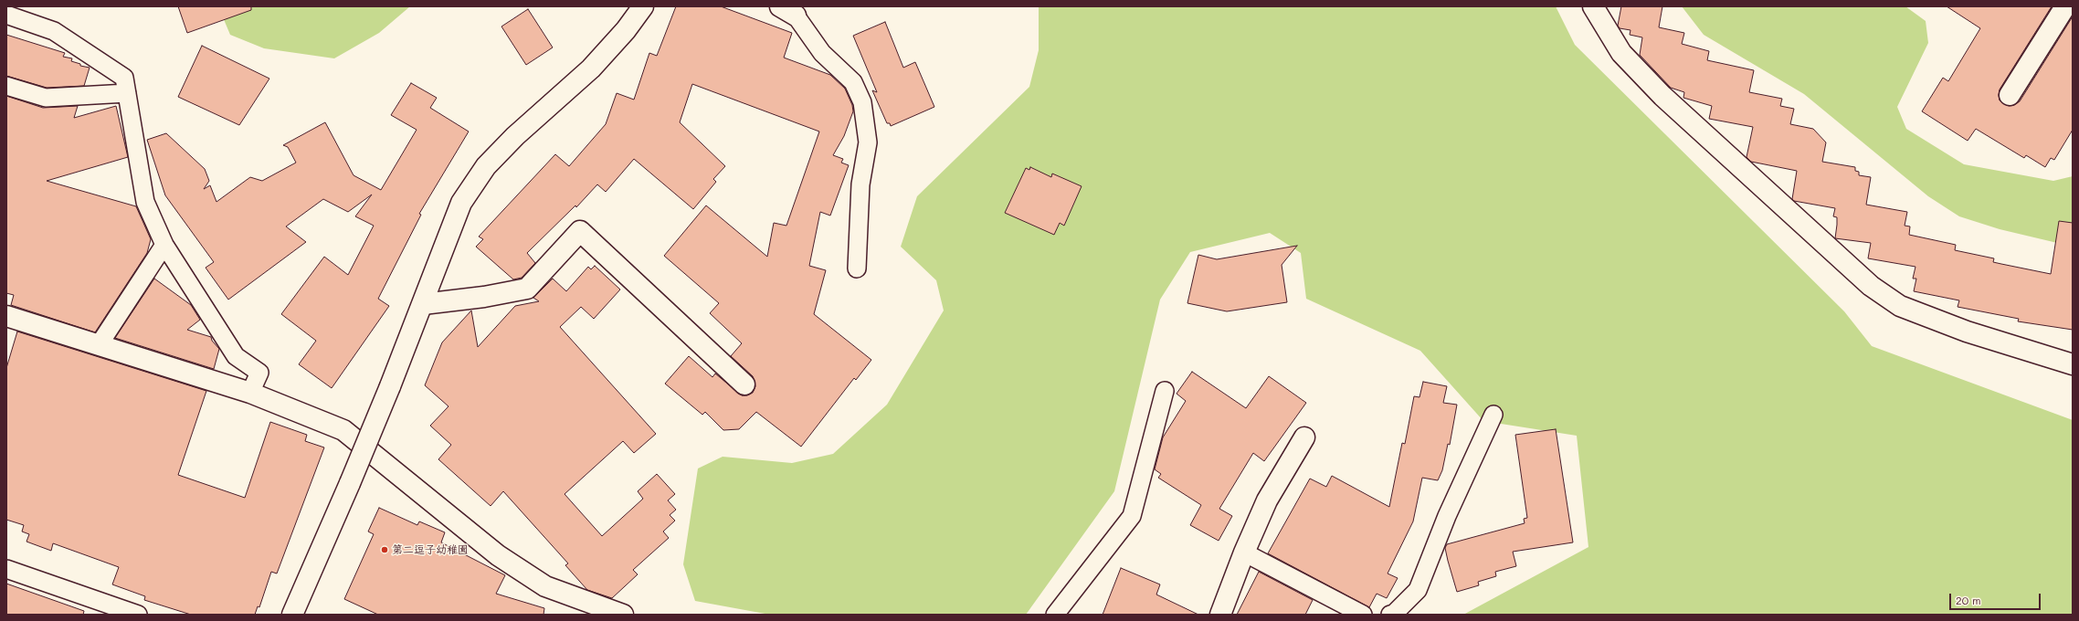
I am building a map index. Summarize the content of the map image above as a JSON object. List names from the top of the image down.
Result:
{
  "places": ["第二逗子幼稚園"],
  "scale_bar": "20 m"
}
